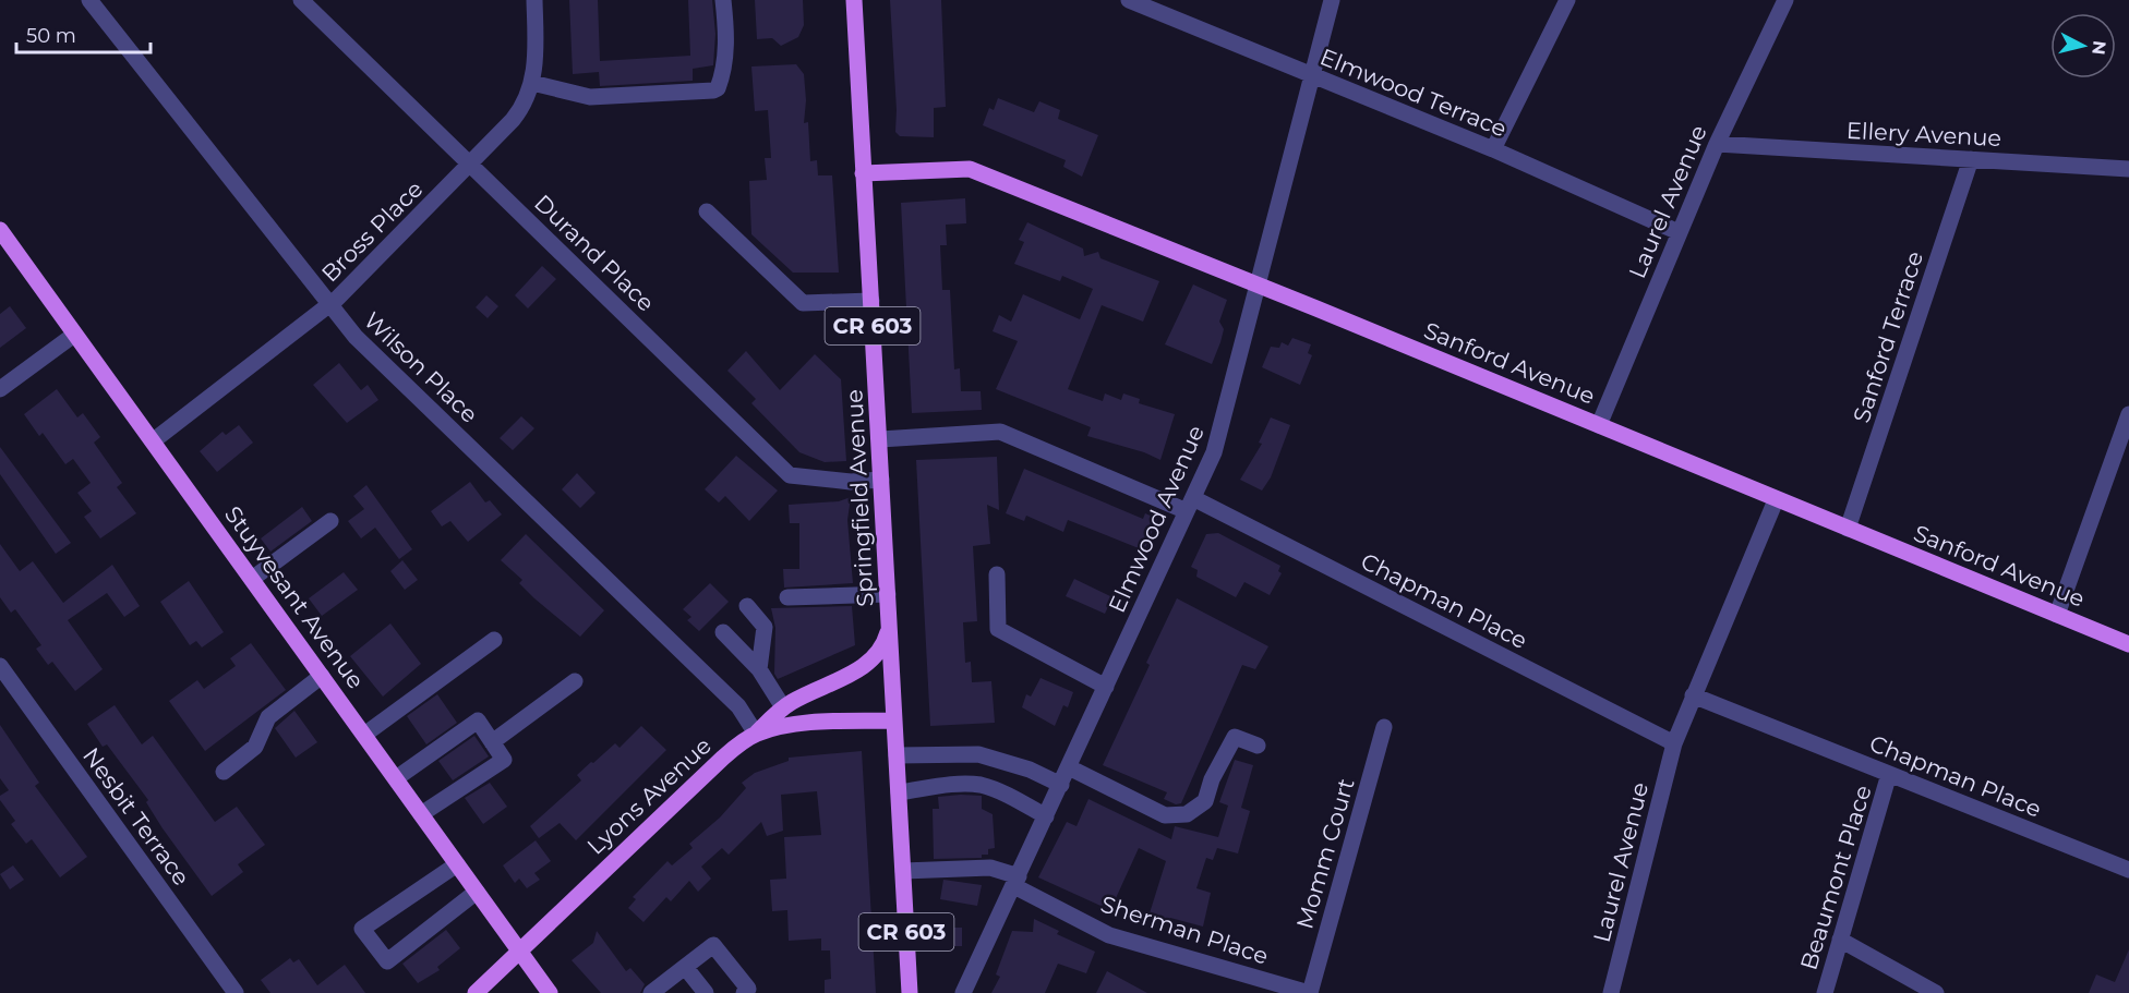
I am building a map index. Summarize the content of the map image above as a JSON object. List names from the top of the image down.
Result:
{
  "streets": {
    "main road": [
      "CR 603",
      "Sanford Avenue",
      "Springfield Avenue",
      "Stuyvesant Avenue",
      "Lyons Avenue"
    ],
    "street": [
      "Elmwood Terrace",
      "Ellery Avenue",
      "Laurel Avenue",
      "Bross Place",
      "Durand Place",
      "Sanford Terrace",
      "Wilson Place",
      "Elmwood Avenue",
      "Chapman Place",
      "Nesbit Terrace",
      "Momm Court",
      "Beaumont Place",
      "Sherman Place"
    ]
  },
  "crossings": [
    ["Elmwood Terrace", "Laurel Avenue"],
    ["Elmwood Terrace", "Elmwood Avenue"],
    ["Ellery Avenue", "Laurel Avenue"],
    ["Ellery Avenue", "Sanford Terrace"],
    ["Laurel Avenue", "Sanford Avenue"],
    ["Laurel Avenue", "Chapman Place"],
    ["Bross Place", "Durand Place"],
    ["Bross Place", "Wilson Place"],
    ["Bross Place", "Stuyvesant Avenue"],
    ["Durand Place", "Springfield Avenue"],
    ["Sanford Terrace", "Sanford Avenue"],
    ["Sanford Avenue", "Springfield Avenue"],
    ["Sanford Avenue", "Elmwood Avenue"],
    ["Wilson Place", "Lyons Avenue"],
    ["Springfield Avenue", "Chapman Place"],
    ["Springfield Avenue", "Lyons Avenue"],
    ["Springfield Avenue", "Sherman Place"],
    ["Elmwood Avenue", "Chapman Place"],
    ["Elmwood Avenue", "Sherman Place"],
    ["Stuyvesant Avenue", "Lyons Avenue"],
    ["Chapman Place", "Beaumont Place"],
    ["Momm Court", "Sherman Place"]
  ],
  "scale_bar": "50 m",
  "north": "right"
}
